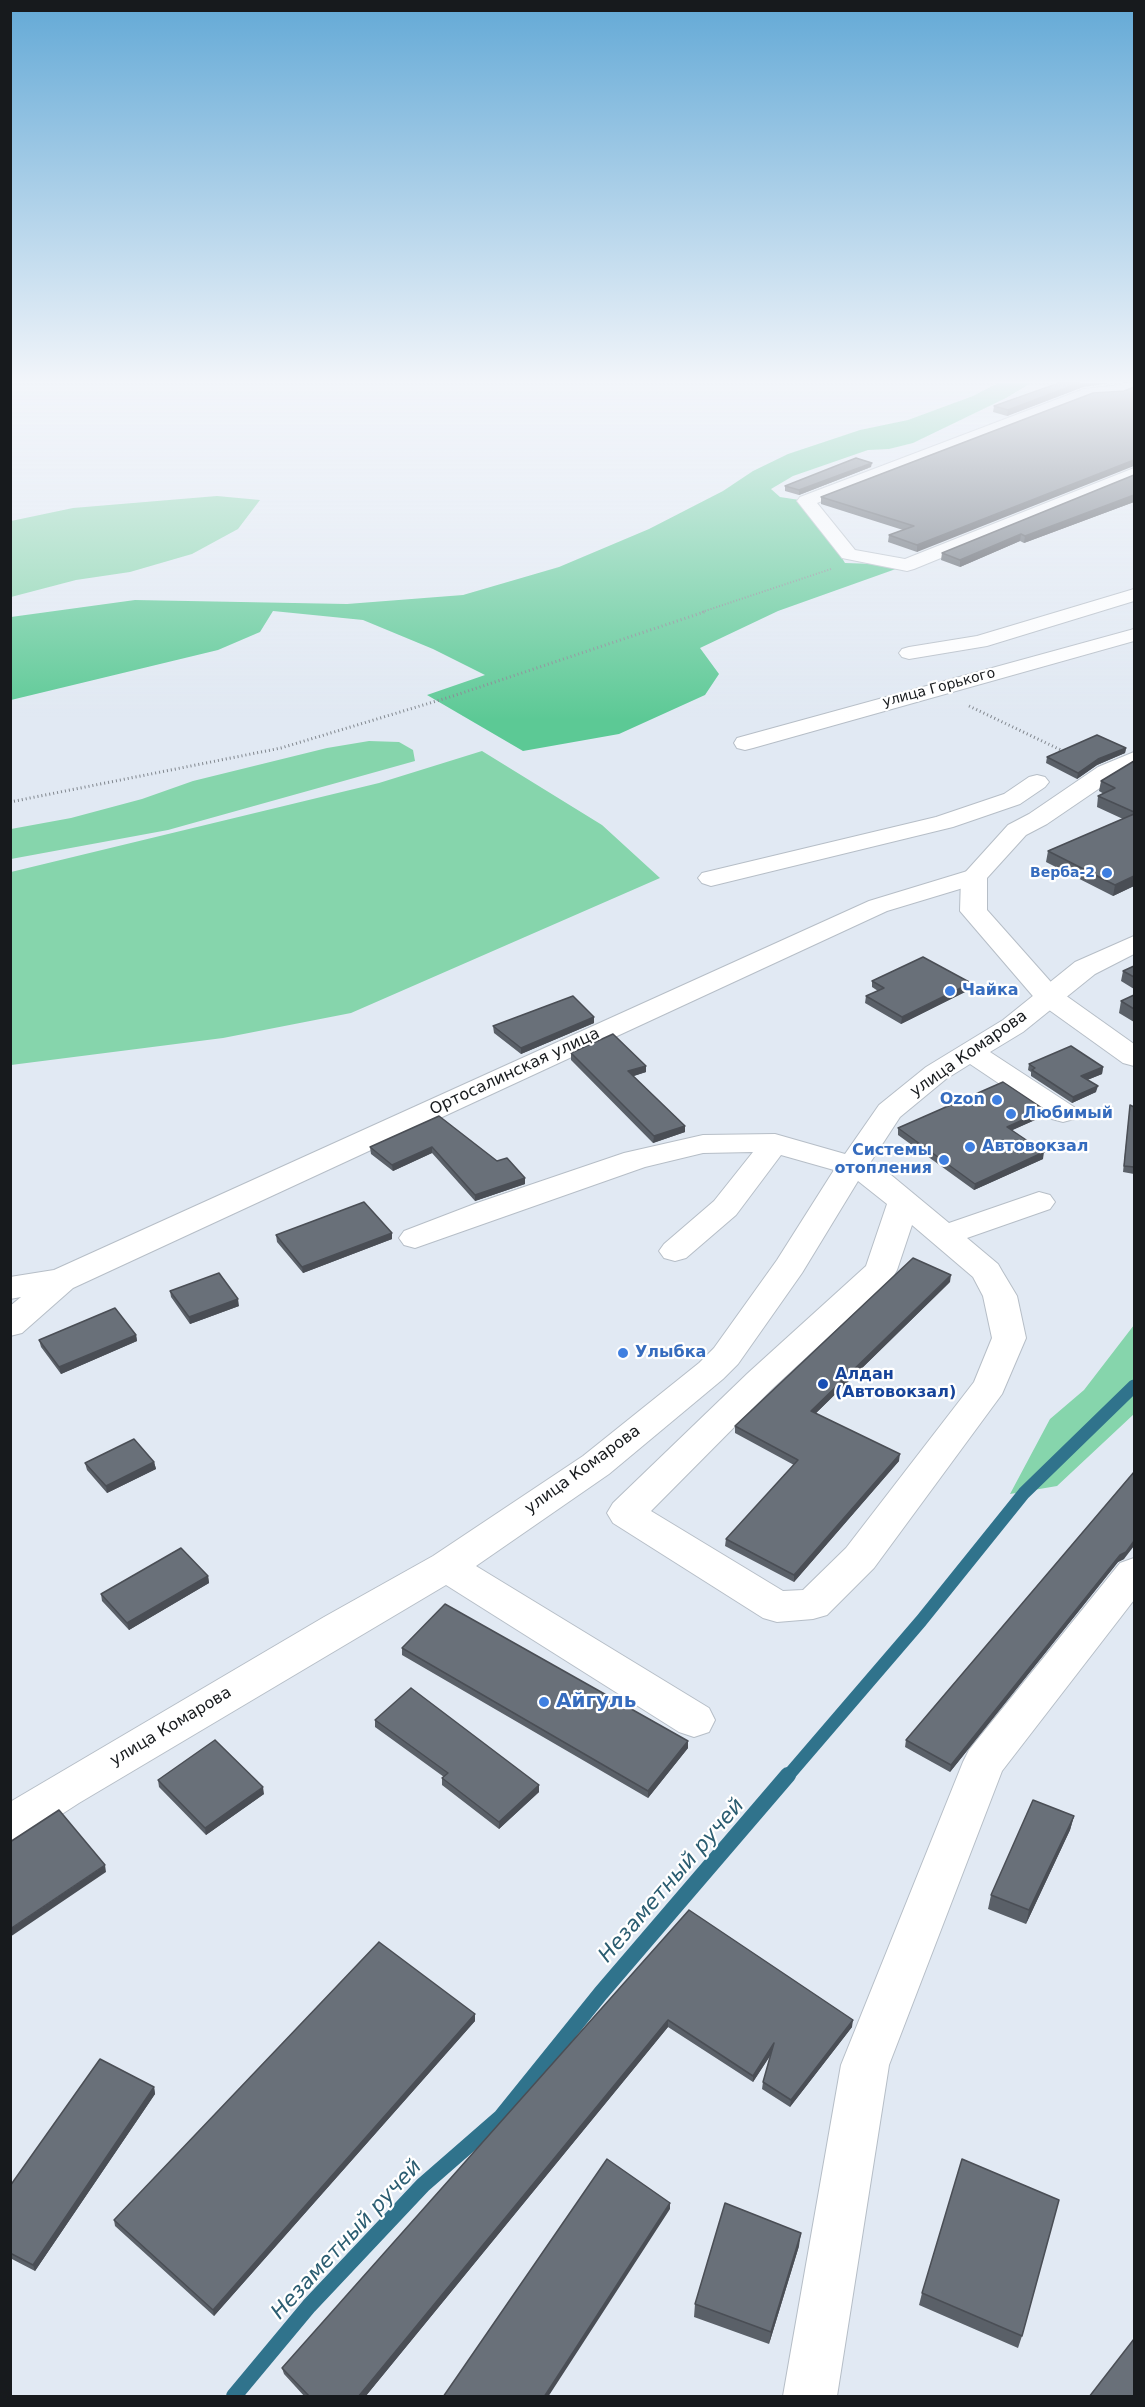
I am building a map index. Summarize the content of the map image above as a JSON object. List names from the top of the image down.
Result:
{
  "streets": {
    "street": ["улица Горького", "улица Комарова", "Ортосалинская улица"]
  },
  "water": ["Незаметный ручей"],
  "places": [
    "Верба-2",
    "Чайка",
    "Ozon",
    "Любимый",
    "Автовокзал",
    "Системы отопления",
    "Улыбка",
    "Алдан (Автовокзал)",
    "Айгуль"
  ]
}
